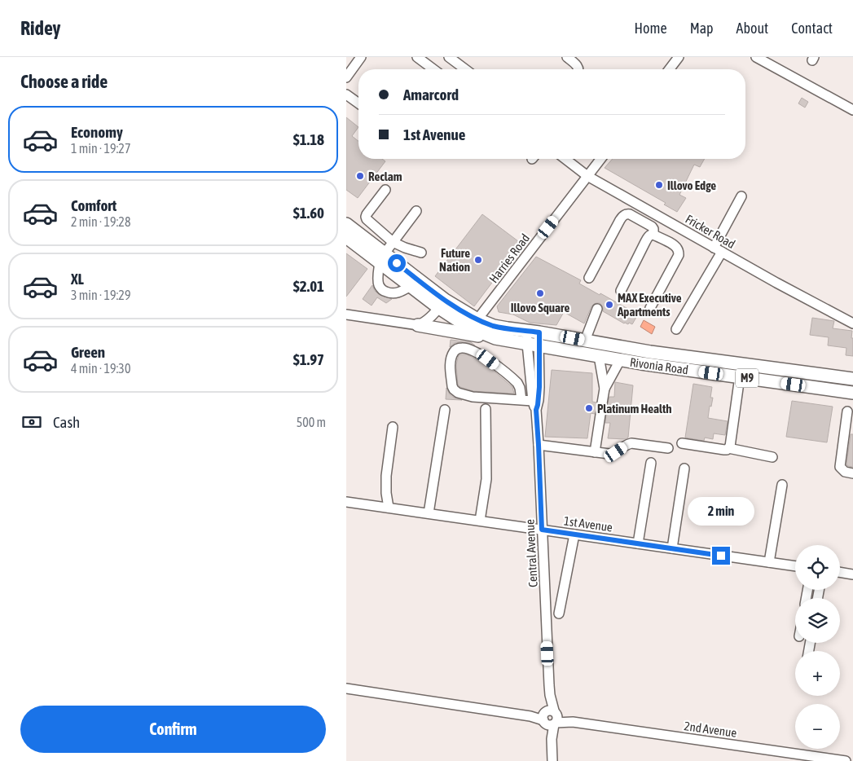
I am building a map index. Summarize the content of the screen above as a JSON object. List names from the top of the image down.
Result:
{
  "streets": {
    "main road": ["Rivonia Road", "M9"],
    "street": [
      "Fricker Road",
      "Harries Road",
      "1st Avenue",
      "Central Avenue",
      "2nd Avenue"
    ]
  },
  "crossings": [
    ["Fricker Road", "Harries Road"],
    ["Harries Road", "M9"],
    ["Rivonia Road", "M9"],
    ["Rivonia Road", "Central Avenue"],
    ["M9", "Central Avenue"],
    ["1st Avenue", "Central Avenue"],
    ["Central Avenue", "2nd Avenue"]
  ],
  "places": [
    "Reclam",
    "Illovo Edge",
    "Future Nation",
    "Illovo Square",
    "MAX Executive Apartments",
    "Platinum Health"
  ],
  "page": {
    "header": "Ridey",
    "nav": [
      "Home",
      "Map",
      "About",
      "Contact"
    ],
    "heading": "Choose a ride",
    "banner": ["Amarcord", "1st Avenue"],
    "list": [
      {
        "name": "Economy",
        "note": "1 min · 19:27",
        "value": "$1.18"
      },
      {
        "name": "Comfort",
        "note": "2 min · 19:28",
        "value": "$1.60"
      },
      {
        "name": "XL",
        "note": "3 min · 19:29",
        "value": "$2.01"
      },
      {
        "name": "Green",
        "note": "4 min · 19:30",
        "value": "$1.97"
      }
    ],
    "pay": ["Cash", "500 m"],
    "bubble": "2 min",
    "map_buttons": ["+", "−"],
    "buttons": "Confirm"
  }
}
